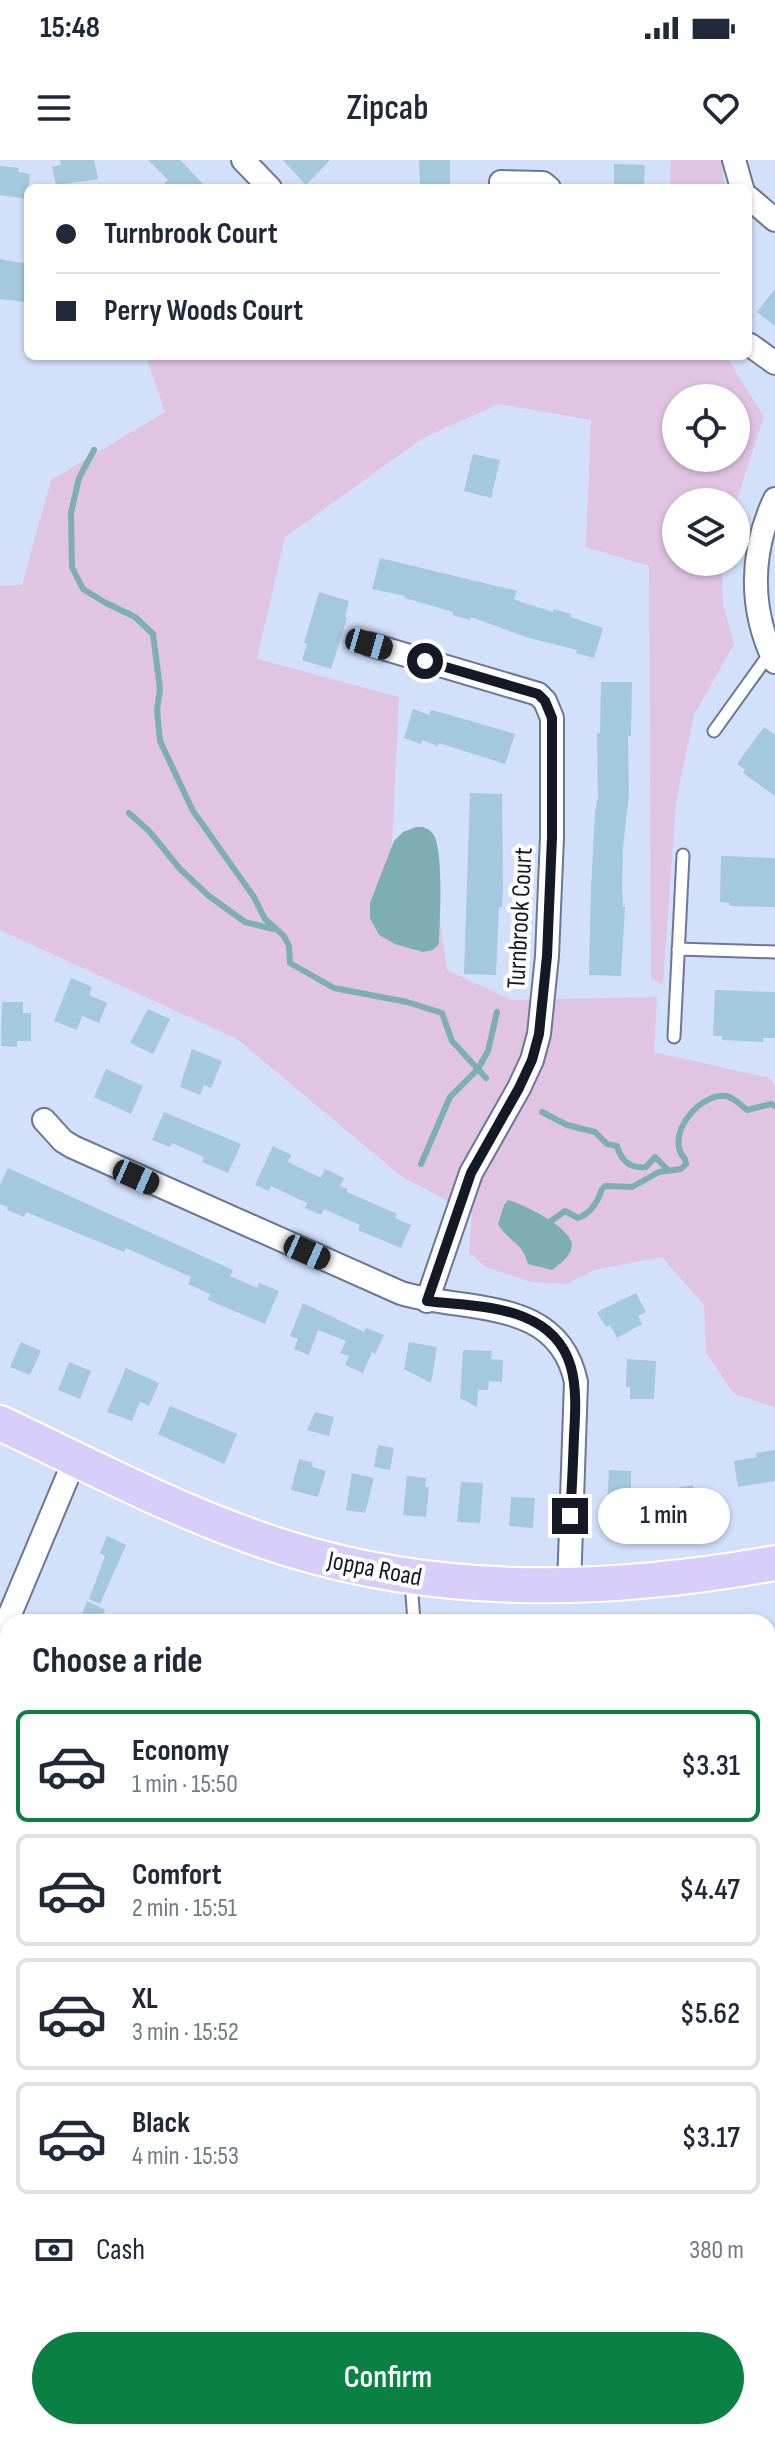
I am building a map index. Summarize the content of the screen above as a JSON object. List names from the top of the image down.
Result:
{
  "streets": {
    "main road": ["Joppa Road"],
    "street": ["Turnbrook Court"]
  },
  "page": {
    "status": "15:48",
    "header": "Zipcab",
    "banner": ["Turnbrook Court", "Perry Woods Court"],
    "bubble": "1 min",
    "heading": "Choose a ride",
    "list": [
      {
        "name": "Economy",
        "note": "1 min · 15:50",
        "value": "$3.31"
      },
      {
        "name": "Comfort",
        "note": "2 min · 15:51",
        "value": "$4.47"
      },
      {
        "name": "XL",
        "note": "3 min · 15:52",
        "value": "$5.62"
      },
      {
        "name": "Black",
        "note": "4 min · 15:53",
        "value": "$3.17"
      }
    ],
    "pay": ["Cash", "380 m"],
    "buttons": "Confirm"
  }
}
